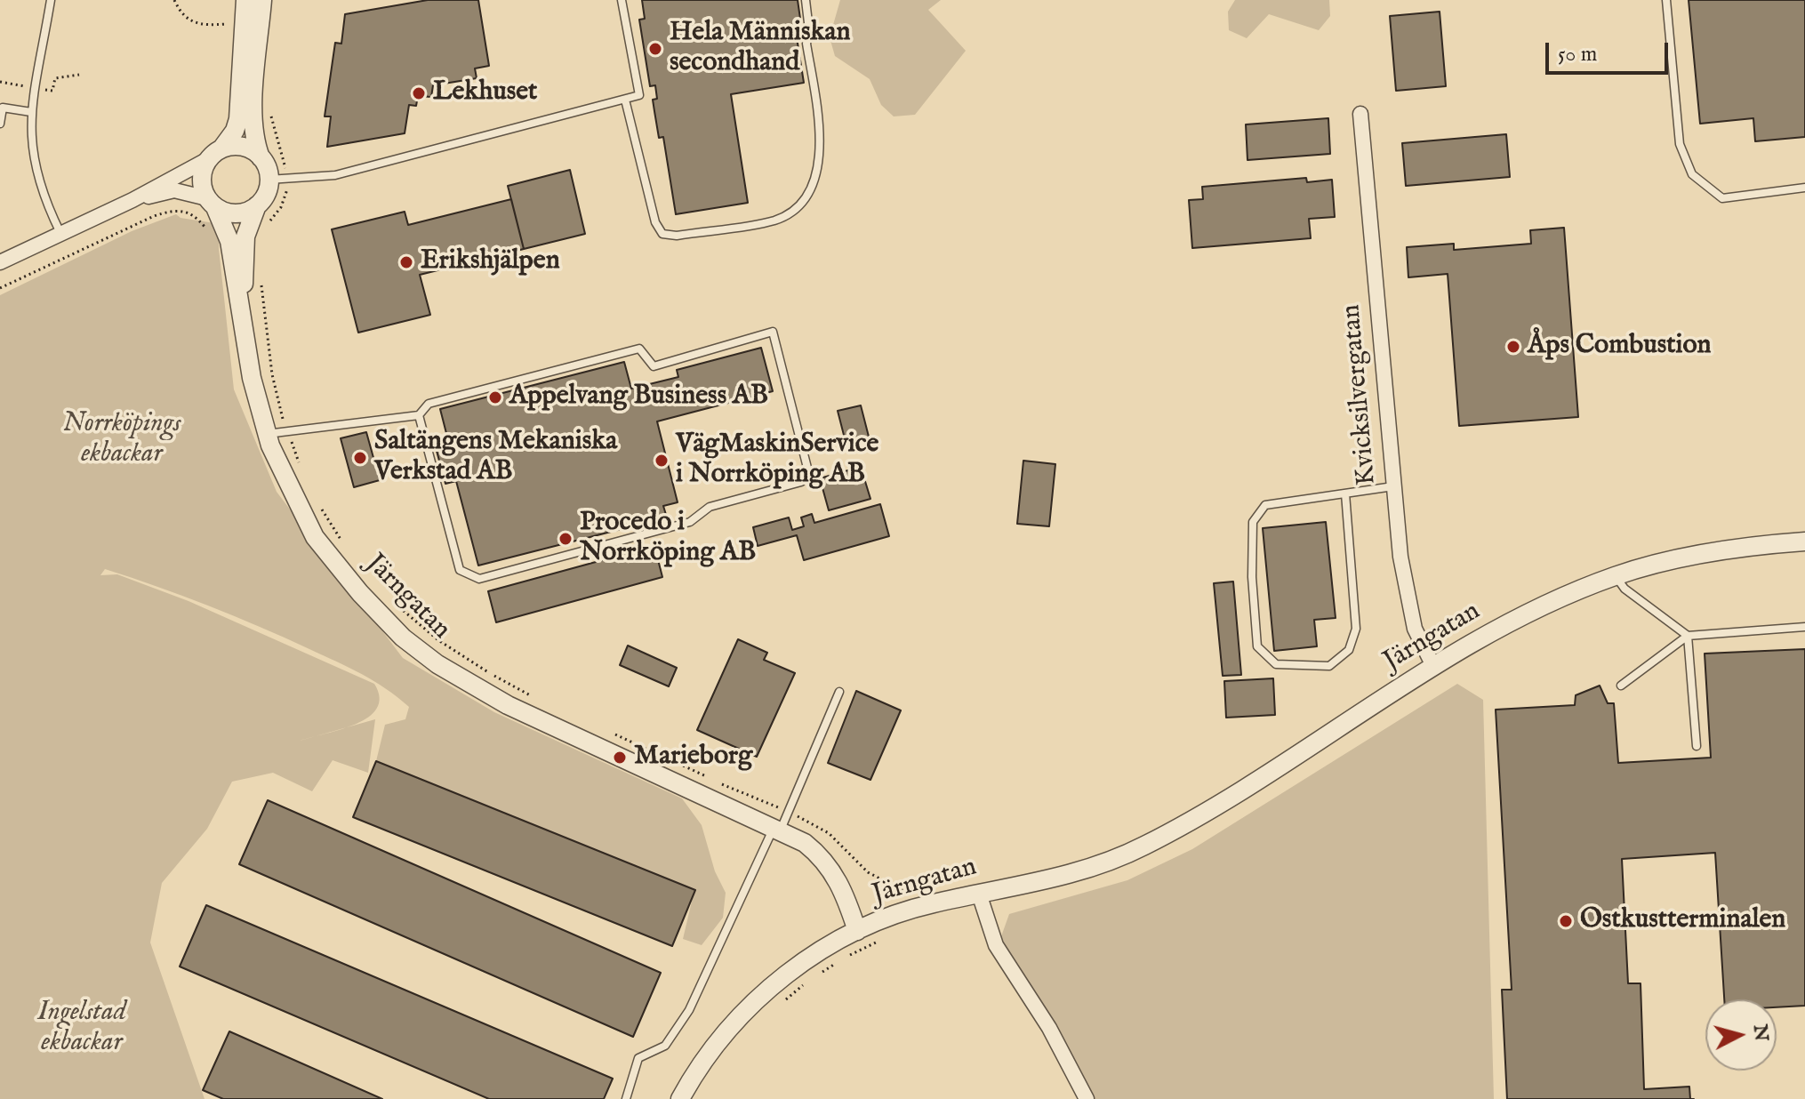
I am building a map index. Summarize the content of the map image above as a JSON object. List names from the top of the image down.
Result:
{
  "streets": {
    "street": ["Kvicksilvergatan", "Järngatan"]
  },
  "crossings": [
    ["Kvicksilvergatan", "Järngatan"]
  ],
  "parks": ["Norrköpings ekbackar", "Ingelstad ekbackar"],
  "places": [
    "Hela Människan secondhand",
    "Lekhuset",
    "Erikshjälpen",
    "Åps Combustion",
    "Appelvang Business AB",
    "Saltängens Mekaniska Verkstad AB",
    "VägMaskinService i Norrköping AB",
    "Procedo i Norrköping AB",
    "Marieborg",
    "Ostkustterminalen"
  ],
  "scale_bar": "50 m",
  "north": "right"
}
